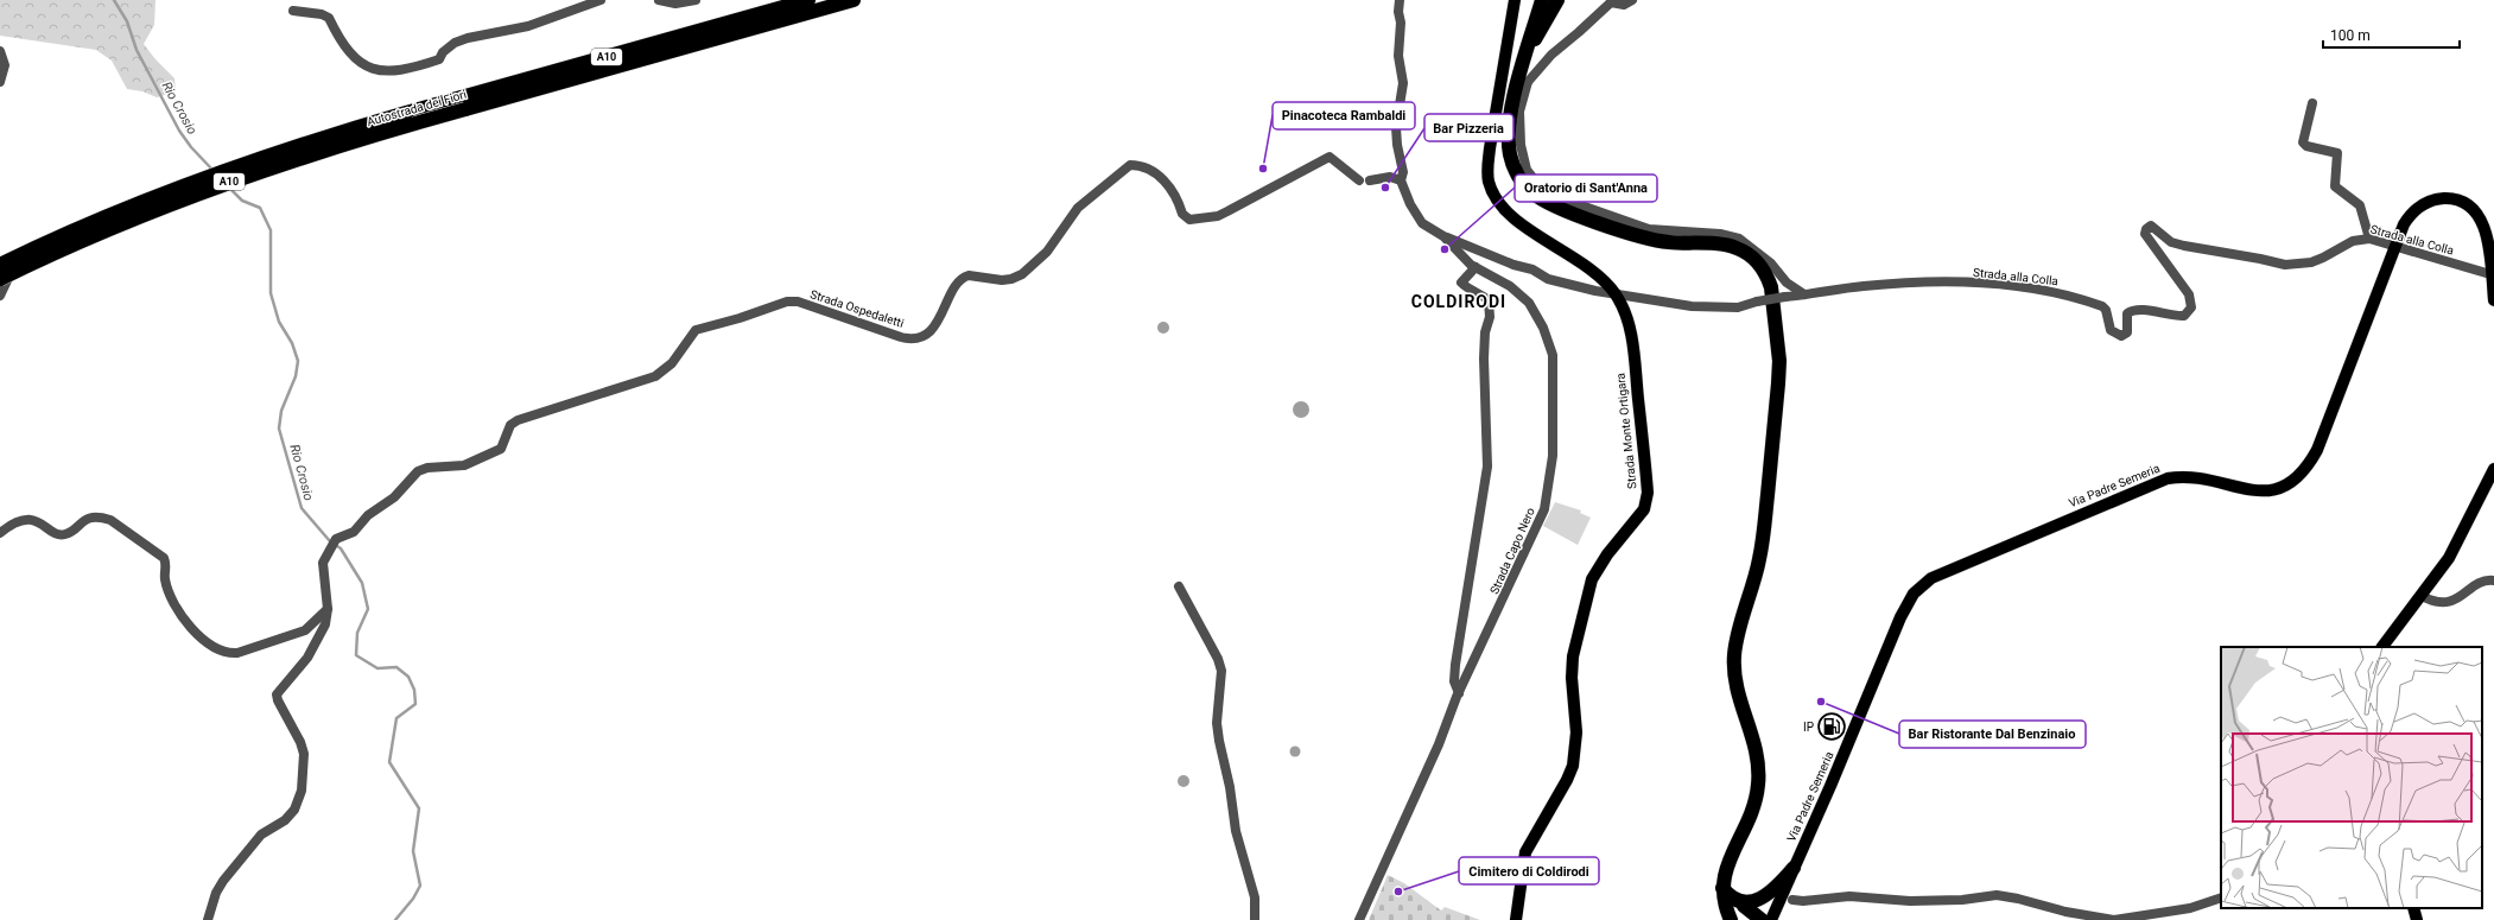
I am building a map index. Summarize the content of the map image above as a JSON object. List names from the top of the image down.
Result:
{
  "streets": {
    "highway": ["A10", "Autostrada dei Fiori"],
    "main road": ["Strada Monte Ortigara", "Via Padre Semeria"],
    "street": ["Strada alla Colla", "Strada Ospedaletti", "Strada Capo Nero"]
  },
  "crossings": [
    ["Strada alla Colla", "Strada Monte Ortigara"],
    ["Strada alla Colla", "Via Padre Semeria"],
    ["Strada alla Colla", "Strada Capo Nero"]
  ],
  "districts": ["COLDIRODI"],
  "water": ["Rio Crosio"],
  "places": {
    "other": [
      "Pinacoteca Rambaldi",
      "Bar Pizzeria",
      "Oratorio di Sant'Anna",
      "Bar Ristorante Dal Benzinaio",
      "Cimitero di Coldirodi"
    ],
    "fuel station": ["IP"]
  },
  "scale_bar": "100 m"
}
